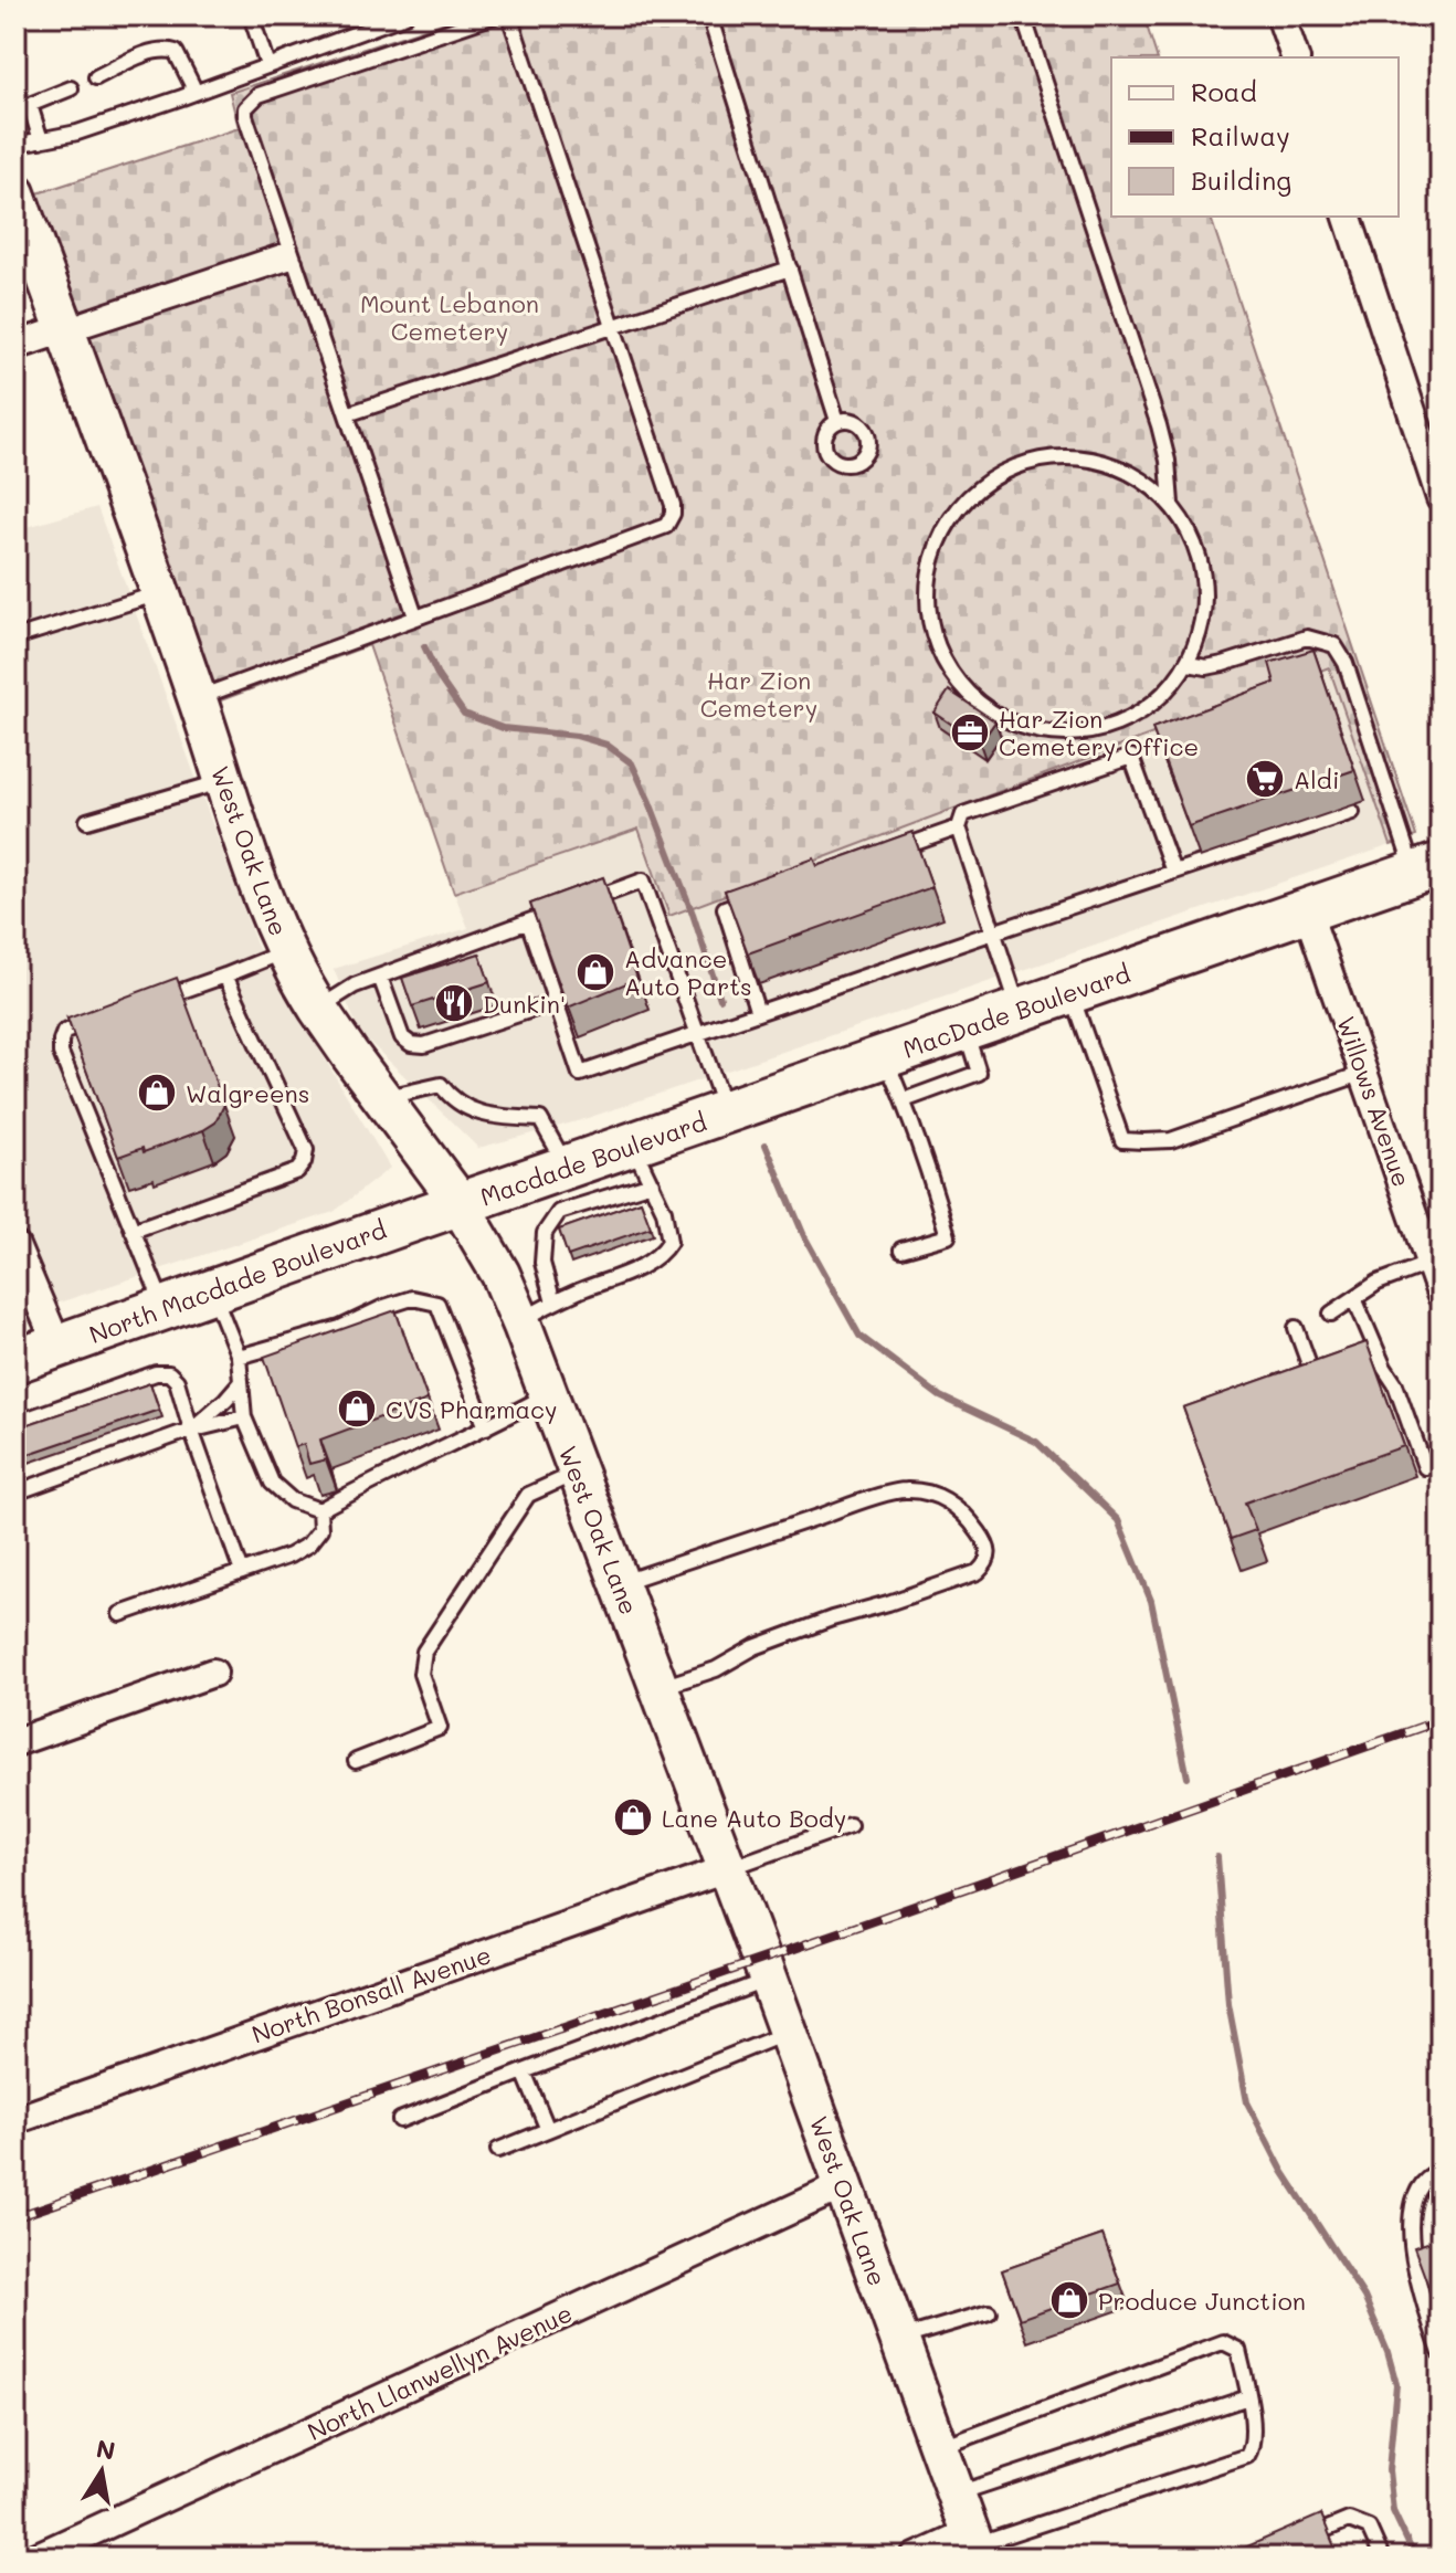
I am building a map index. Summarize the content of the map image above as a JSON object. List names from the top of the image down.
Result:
{
  "streets": {
    "main road": [
      "West Oak Lane",
      "MacDade Boulevard",
      "Macdade Boulevard",
      "North Macdade Boulevard"
    ],
    "street": ["Willows Avenue", "North Bonsall Avenue", "North Llanwellyn Avenue"]
  },
  "crossings": [
    ["West Oak Lane", "Macdade Boulevard"],
    ["West Oak Lane", "North Macdade Boulevard"],
    ["West Oak Lane", "North Bonsall Avenue"],
    ["West Oak Lane", "North Llanwellyn Avenue"],
    ["MacDade Boulevard", "Willows Avenue"],
    ["MacDade Boulevard", "Macdade Boulevard"],
    ["Macdade Boulevard", "North Macdade Boulevard"]
  ],
  "parks": ["Mount Lebanon Cemetery", "Har Zion Cemetery"],
  "places": {
    "office": ["Har Zion Cemetery Office"],
    "supermarket": ["Aldi"],
    "shop": [
      "Advance Auto Parts",
      "Walgreens",
      "CVS Pharmacy",
      "Lane Auto Body",
      "Produce Junction"
    ],
    "restaurant": ["Dunkin'"]
  },
  "legend": ["Road", "Railway", "Building"],
  "north": "top"
}
